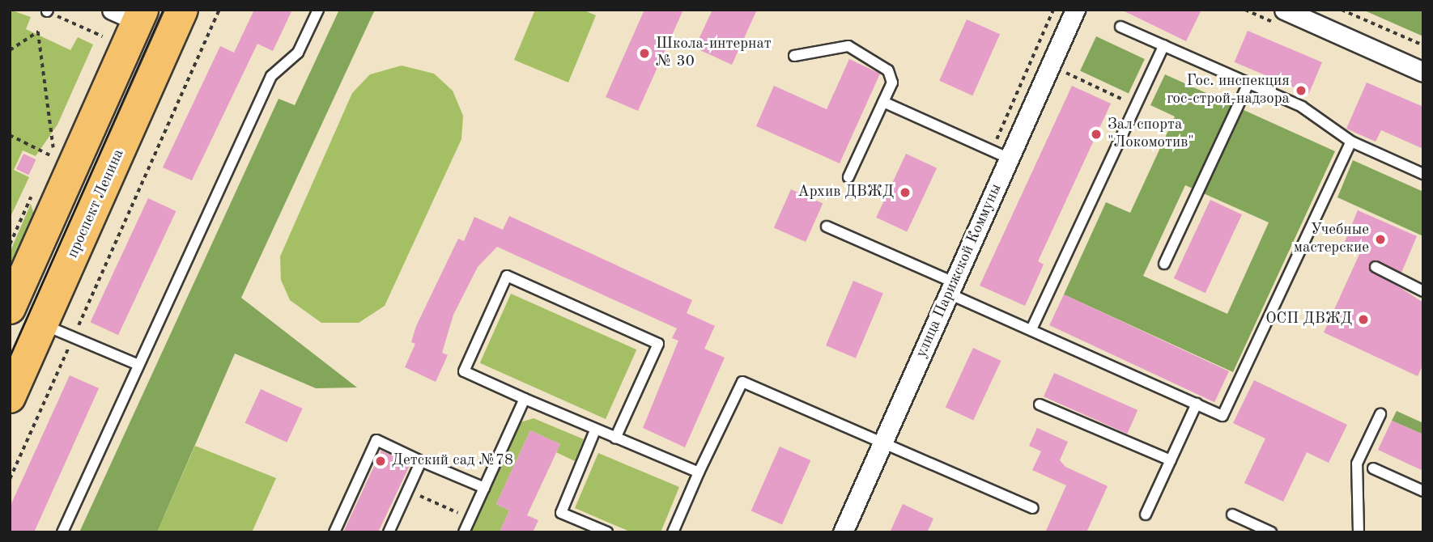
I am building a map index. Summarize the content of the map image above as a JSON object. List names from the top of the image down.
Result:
{
  "streets": {
    "highway": ["проспект Ленина"],
    "street": ["улица Парижской Коммуны"]
  },
  "places": [
    "Школа-интернат № 30",
    "Гос. инспекция гос-строй-надзора",
    "Зал спорта \"Локомотив\"",
    "Архив ДВЖД",
    "Учебные мастерские",
    "ОСП ДВЖД",
    "Детский сад №78"
  ]
}
